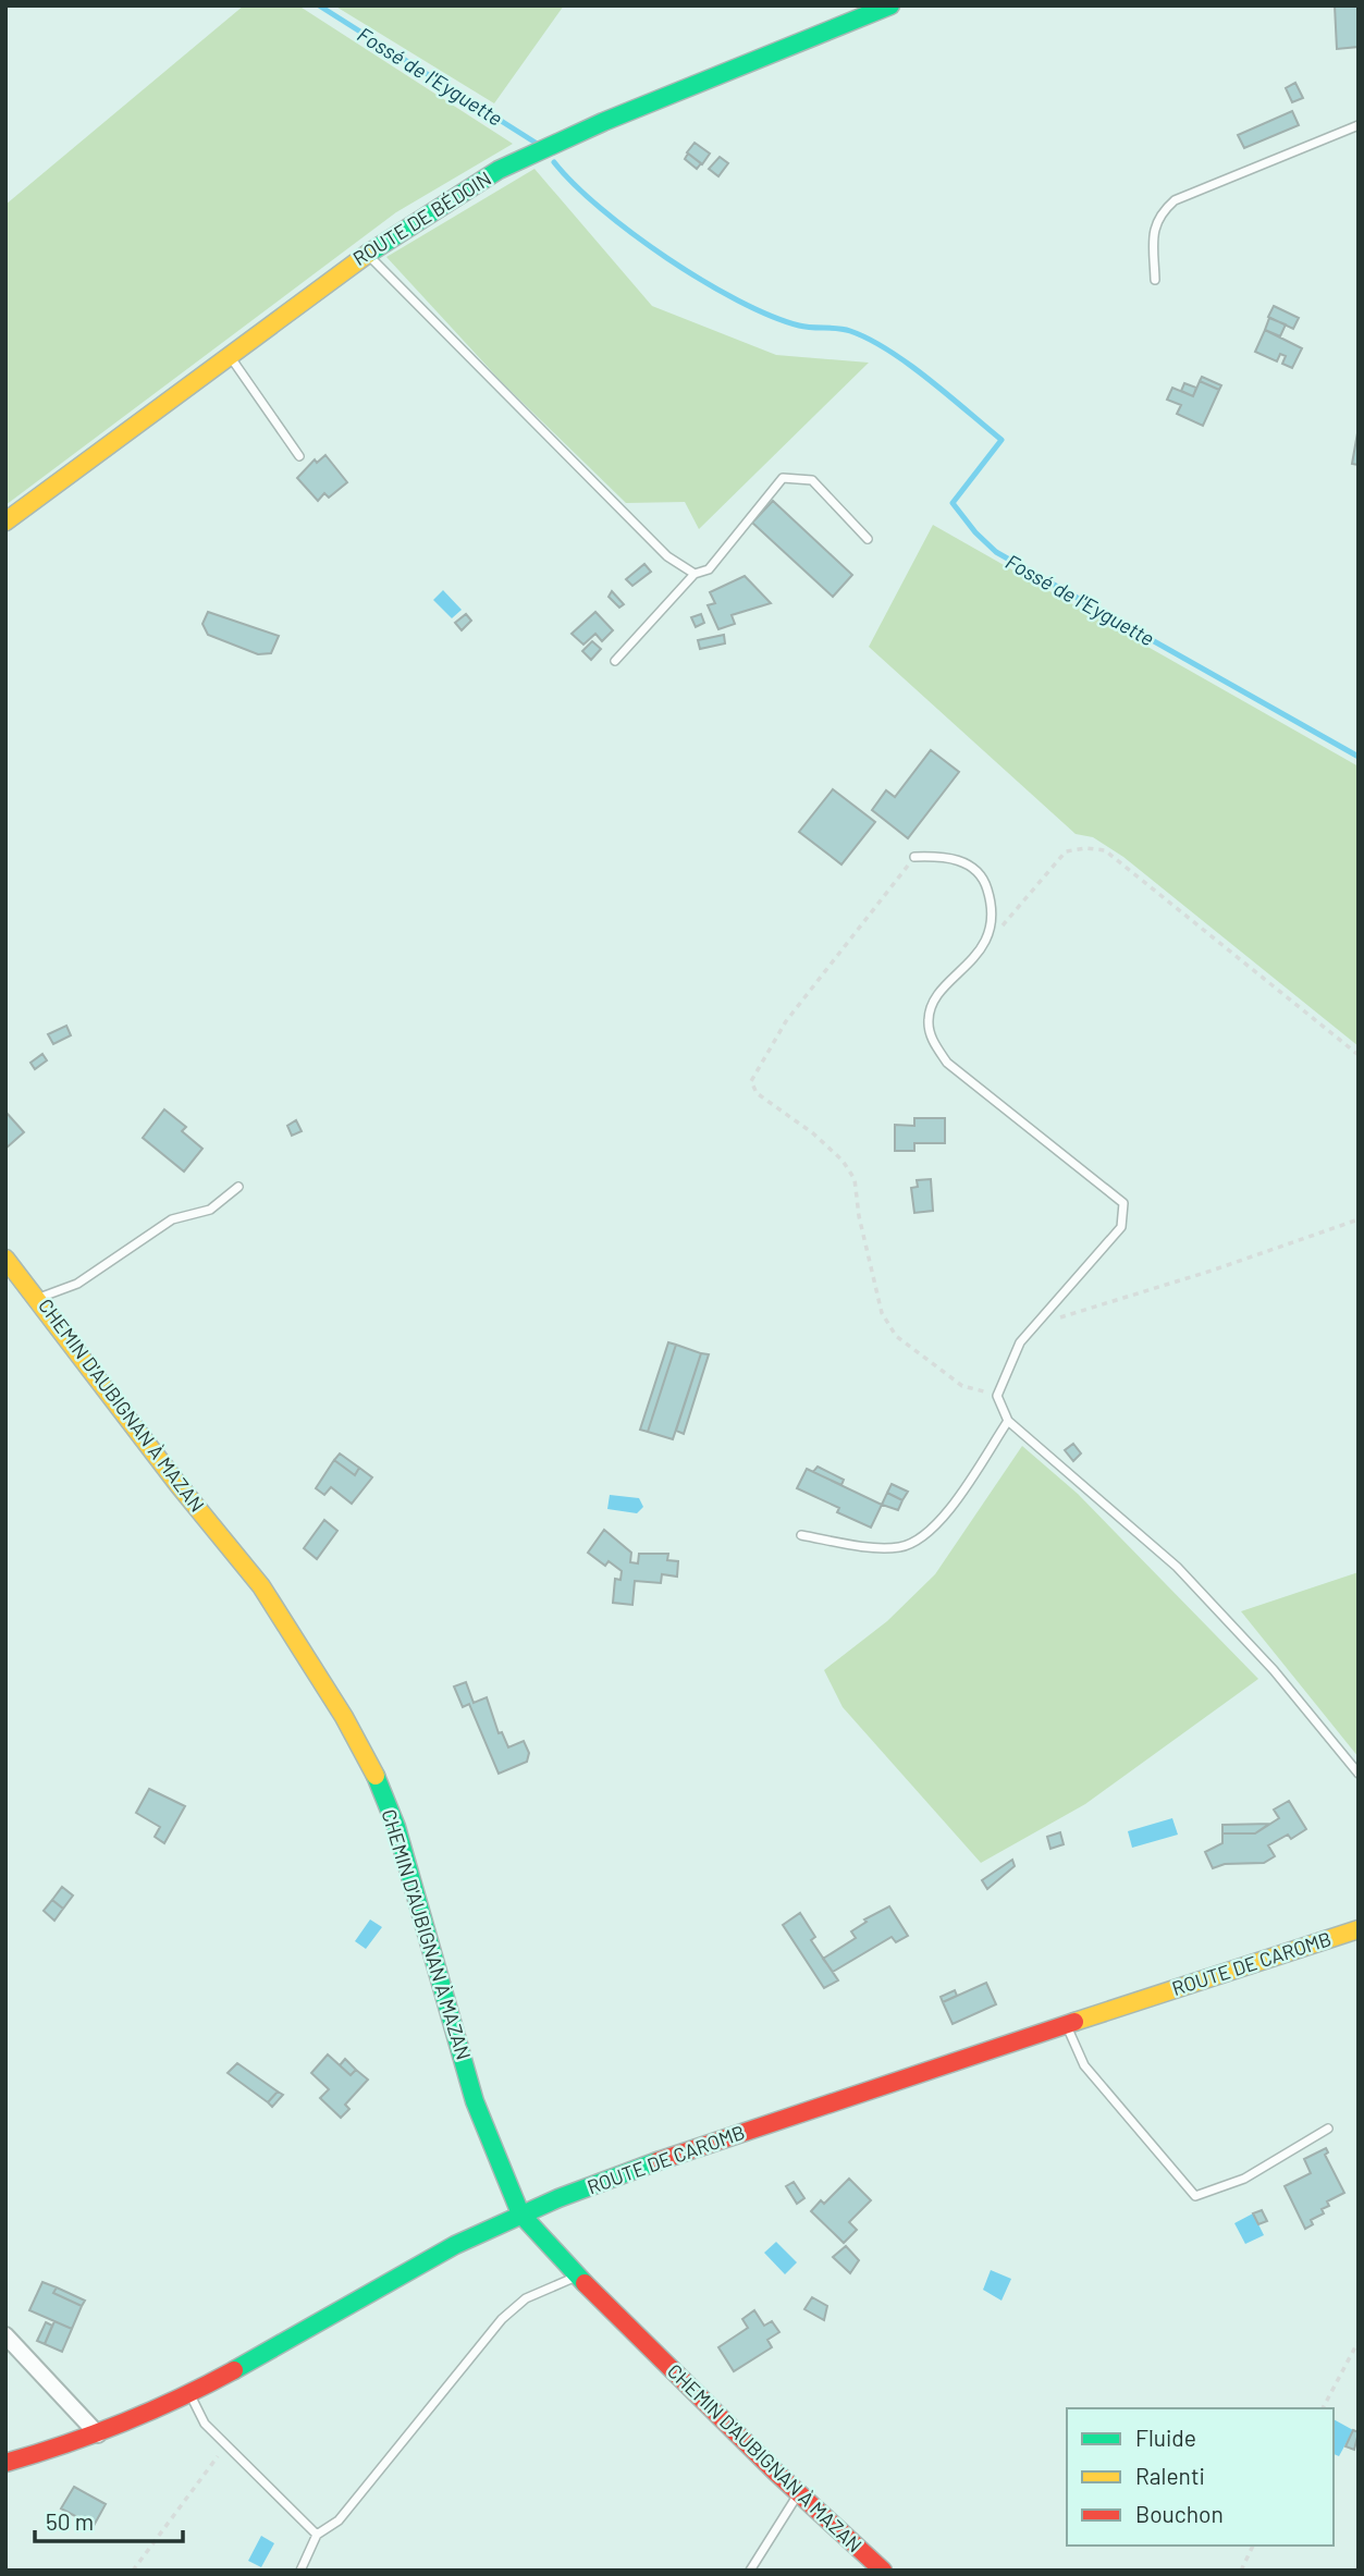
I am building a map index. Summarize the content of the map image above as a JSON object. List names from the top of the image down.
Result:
{
  "streets": {
    "main road": ["ROUTE DE BÉDOIN", "CHEMIN D'AUBIGNAN À MAZAN", "ROUTE DE CAROMB"]
  },
  "crossings": [
    ["CHEMIN D'AUBIGNAN À MAZAN", "ROUTE DE CAROMB"]
  ],
  "water": ["Fossé de l'Eyguette"],
  "legend": ["Fluide", "Ralenti", "Bouchon"],
  "scale_bar": "50 m"
}
